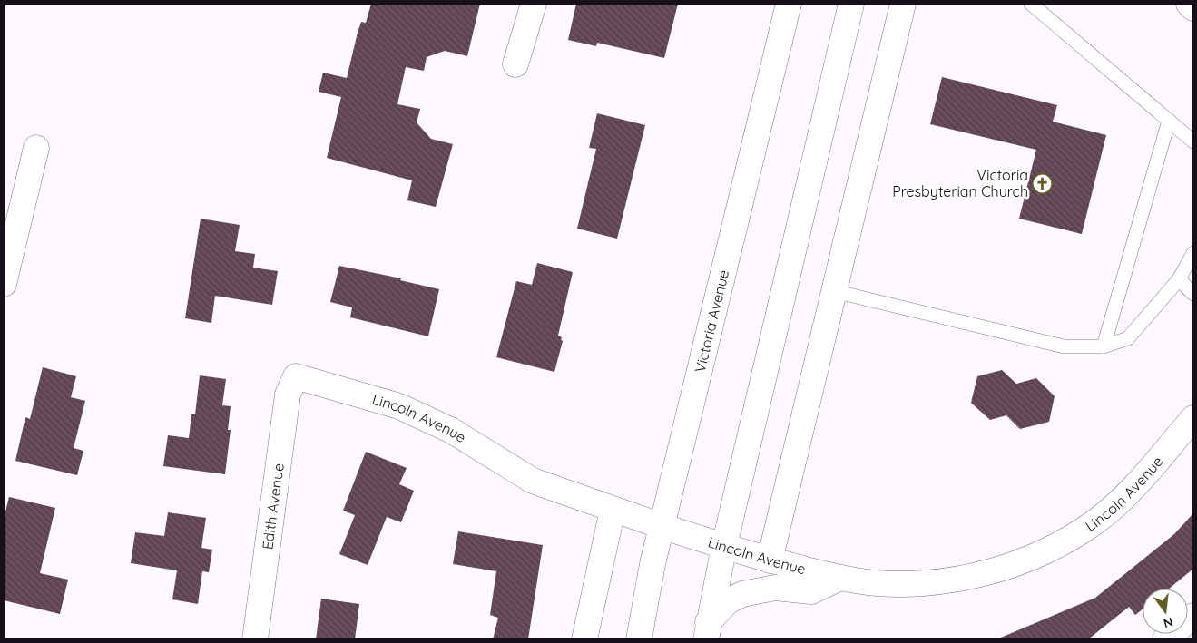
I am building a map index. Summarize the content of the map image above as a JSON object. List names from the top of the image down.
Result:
{
  "streets": {
    "street": ["Victoria Avenue", "Lincoln Avenue", "Edith Avenue"]
  },
  "crossings": [
    ["Victoria Avenue", "Lincoln Avenue"],
    ["Lincoln Avenue", "Edith Avenue"]
  ],
  "places": {
    "church": ["Victoria Presbyterian Church"]
  },
  "north": "bottom"
}
